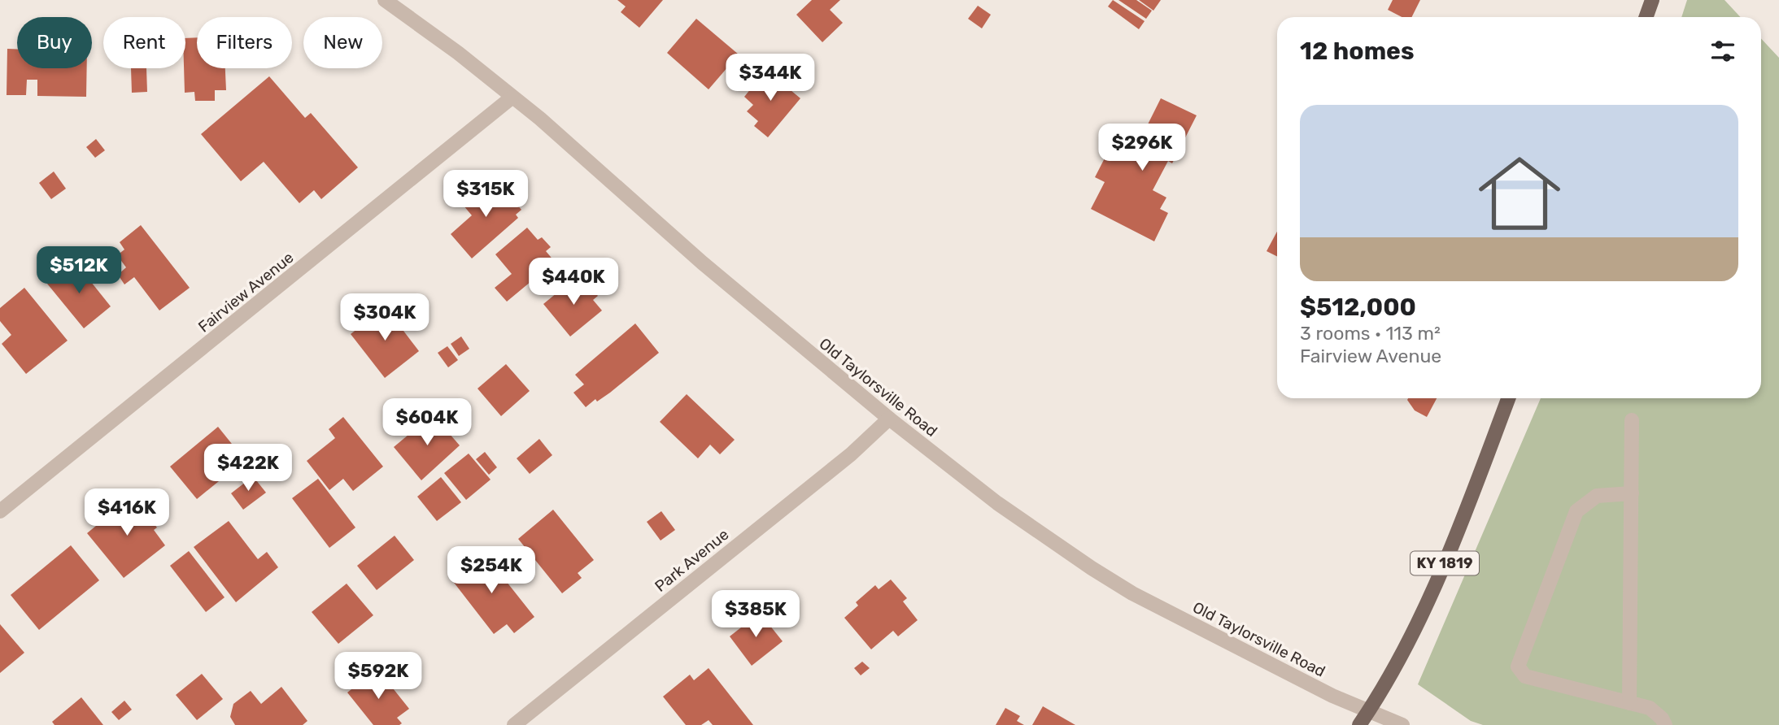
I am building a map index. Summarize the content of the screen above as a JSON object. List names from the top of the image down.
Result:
{
  "streets": {
    "main road": ["KY 1819"],
    "street": ["Fairview Avenue", "Old Taylorsville Road", "Park Avenue"]
  },
  "crossings": [
    ["Fairview Avenue", "Old Taylorsville Road"],
    ["Old Taylorsville Road", "Park Avenue"],
    ["Old Taylorsville Road", "KY 1819"]
  ],
  "page": {
    "chip": [
      "Buy",
      "Rent",
      "Filters",
      "New"
    ],
    "heading": "12 homes",
    "price": [
      "$344K",
      "$296K",
      "$315K",
      "$512K",
      "$440K",
      "$304K",
      "$604K",
      "$422K",
      "$416K",
      "$254K",
      "$385K",
      "$592K"
    ],
    "list": [
      {
        "name": "$512,000",
        "note": "3 rooms · 113 m² · Fairview Avenue"
      }
    ]
  }
}
